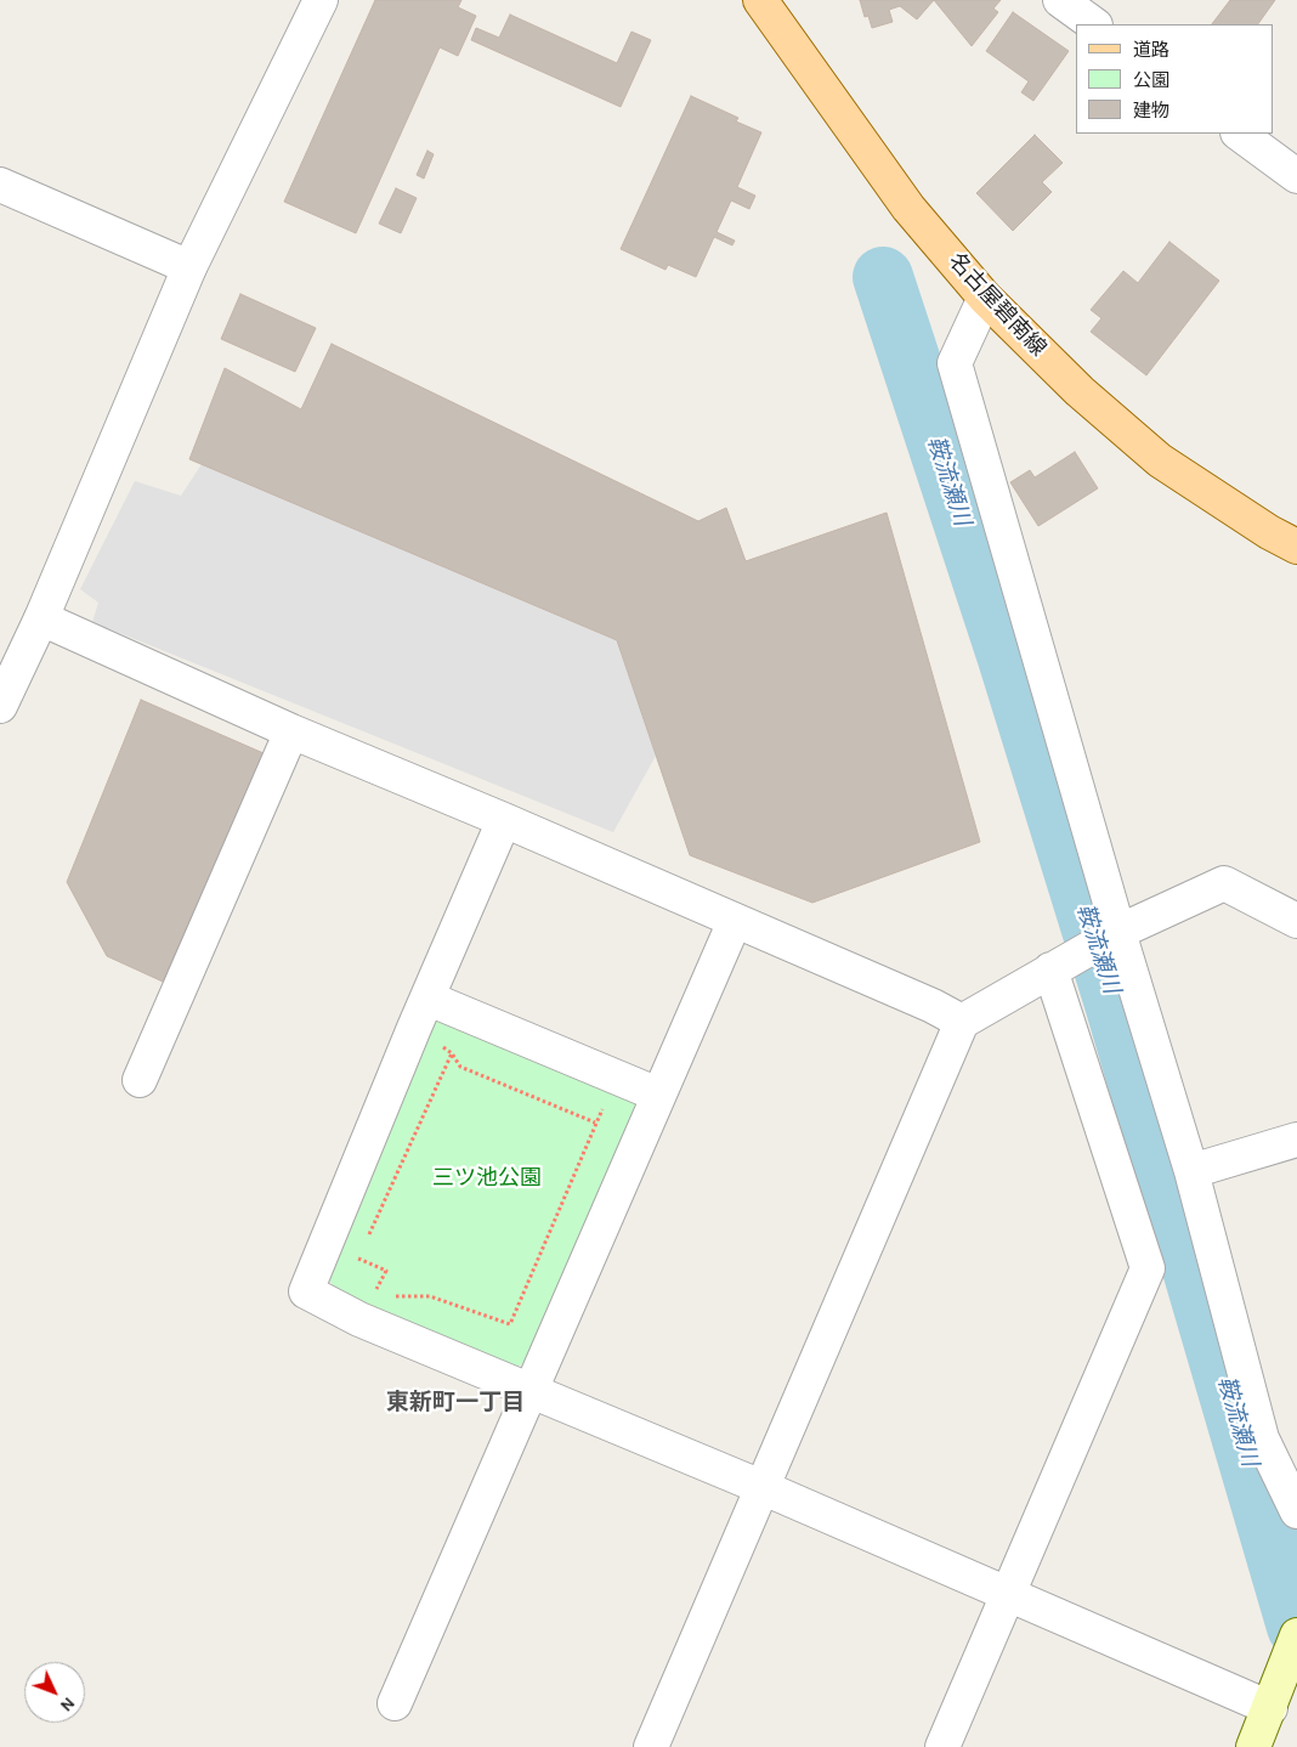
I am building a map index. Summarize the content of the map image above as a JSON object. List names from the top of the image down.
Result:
{
  "streets": {
    "main road": ["名古屋碧南線"]
  },
  "districts": ["東新町一丁目"],
  "water": ["鞍流瀬川"],
  "parks": ["三ツ池公園"],
  "legend": ["道路", "公園", "建物"],
  "north": "bottom right"
}
